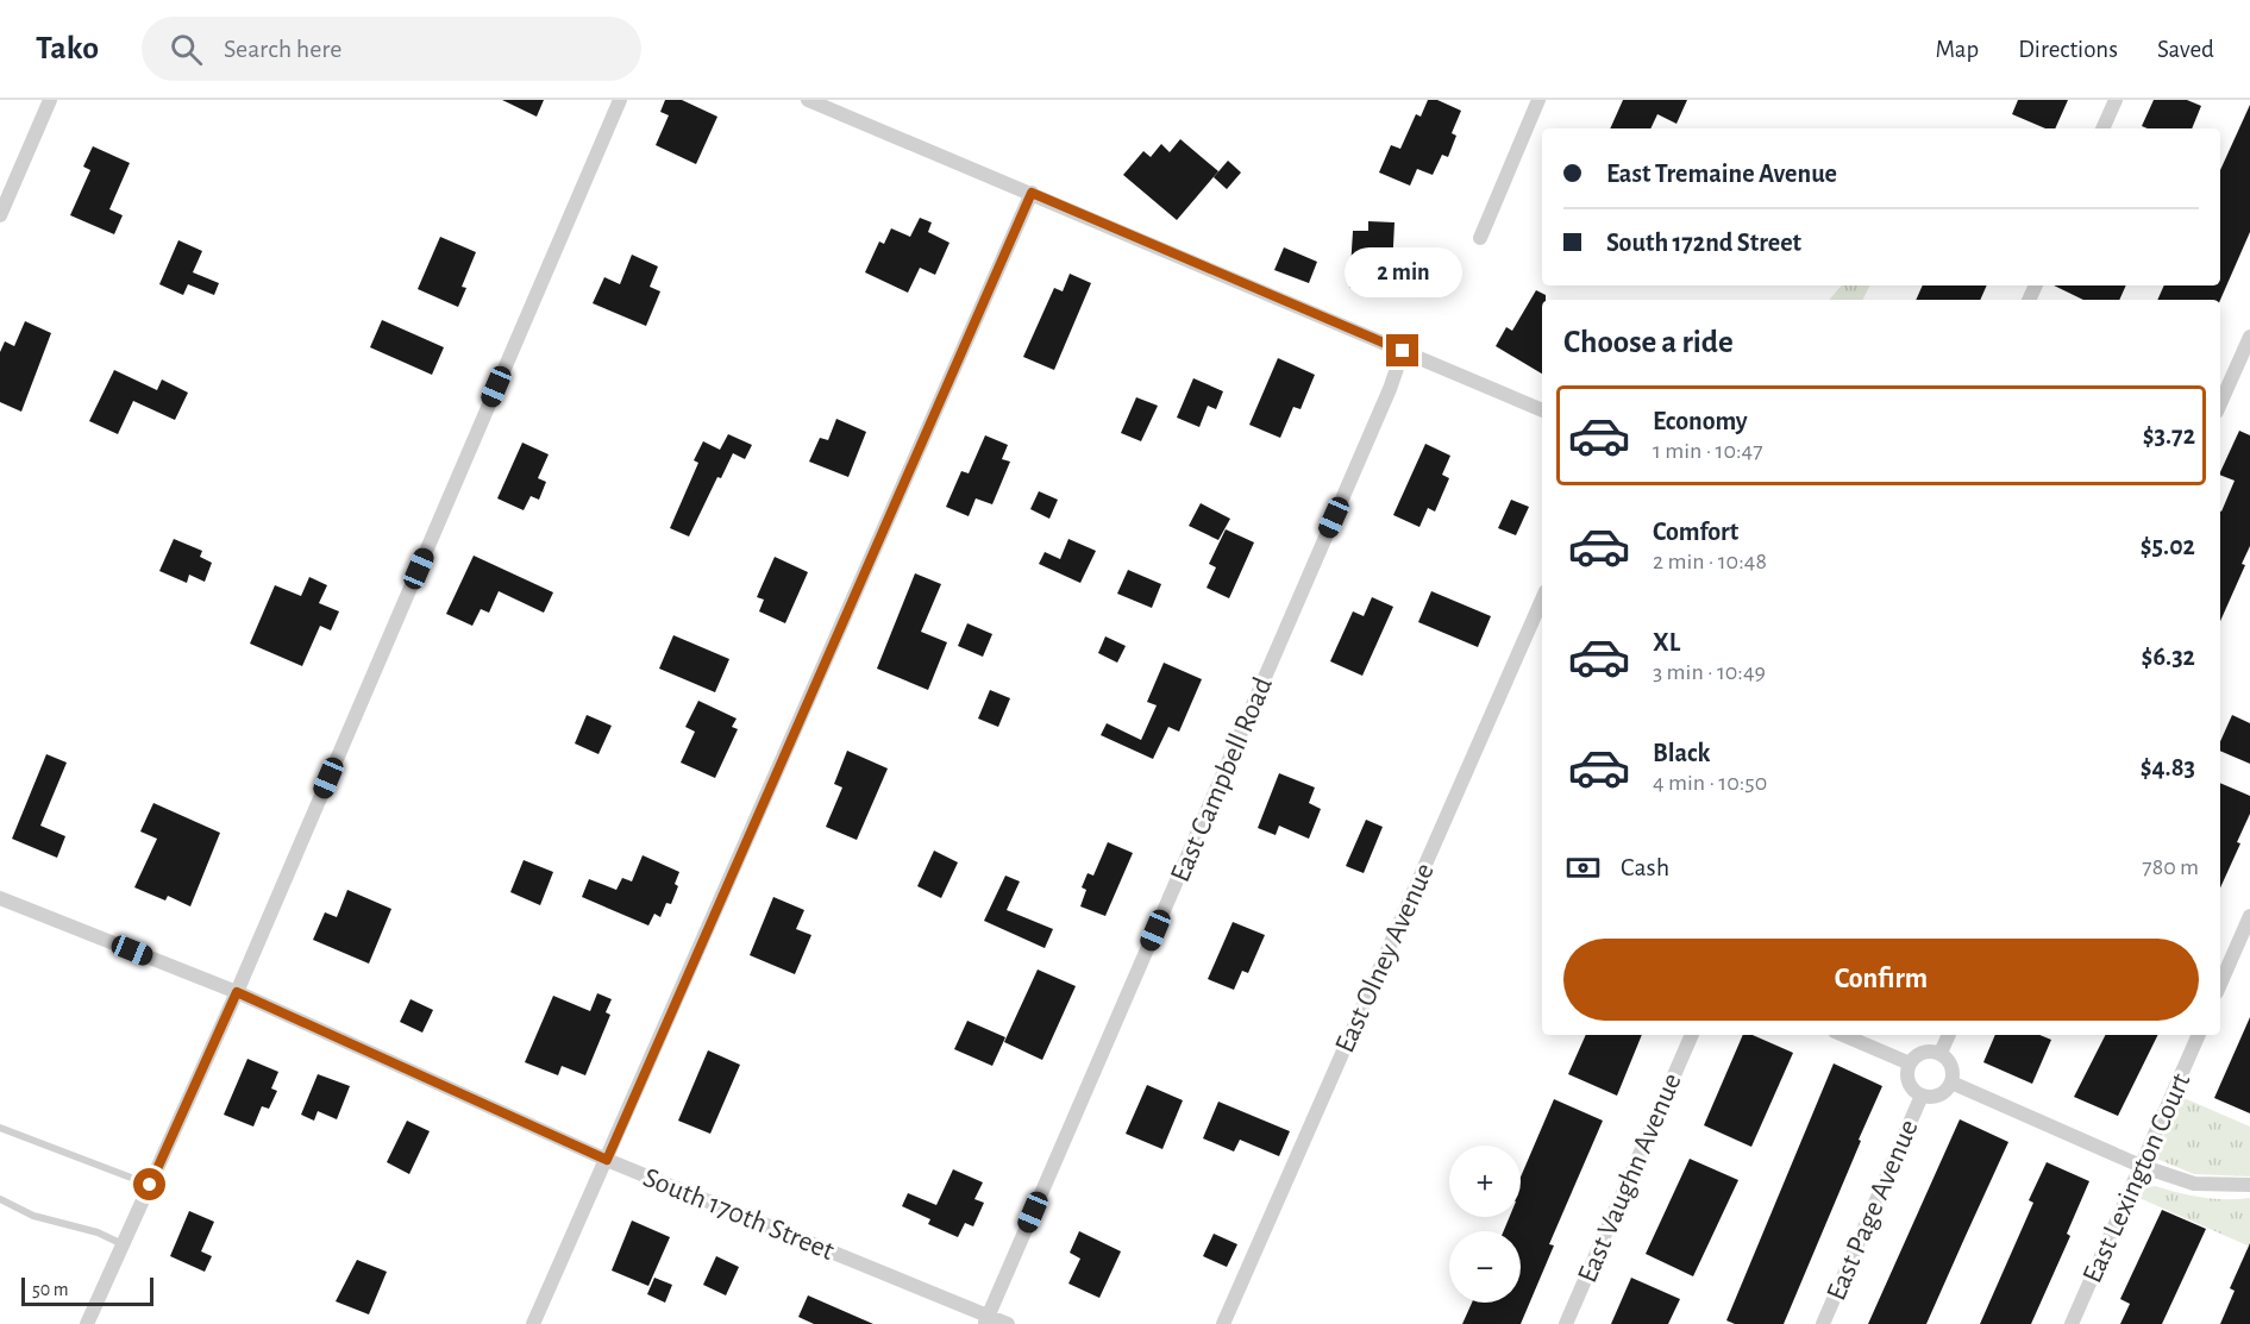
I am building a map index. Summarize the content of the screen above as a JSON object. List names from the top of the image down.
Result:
{
  "streets": {
    "street": [
      "East Campbell Road",
      "East Olney Avenue",
      "East Vaughn Avenue",
      "East Lexington Court",
      "East Page Avenue",
      "South 170th Street"
    ]
  },
  "crossings": [
    ["East Campbell Road", "South 170th Street"]
  ],
  "scale_bar": "50 m",
  "page": {
    "header": "Tako",
    "search": "Search here",
    "nav": ["Map", "Directions", "Saved"],
    "banner": ["East Tremaine Avenue", "South 172nd Street"],
    "bubble": "2 min",
    "heading": "Choose a ride",
    "list": [
      {
        "name": "Economy",
        "note": "1 min · 10:47",
        "value": "$3.72"
      },
      {
        "name": "Comfort",
        "note": "2 min · 10:48",
        "value": "$5.02"
      },
      {
        "name": "XL",
        "note": "3 min · 10:49",
        "value": "$6.32"
      },
      {
        "name": "Black",
        "note": "4 min · 10:50",
        "value": "$4.83"
      }
    ],
    "pay": ["Cash", "780 m"],
    "buttons": "Confirm",
    "map_buttons": ["+", "−"],
    "scale": "50 m"
  }
}
